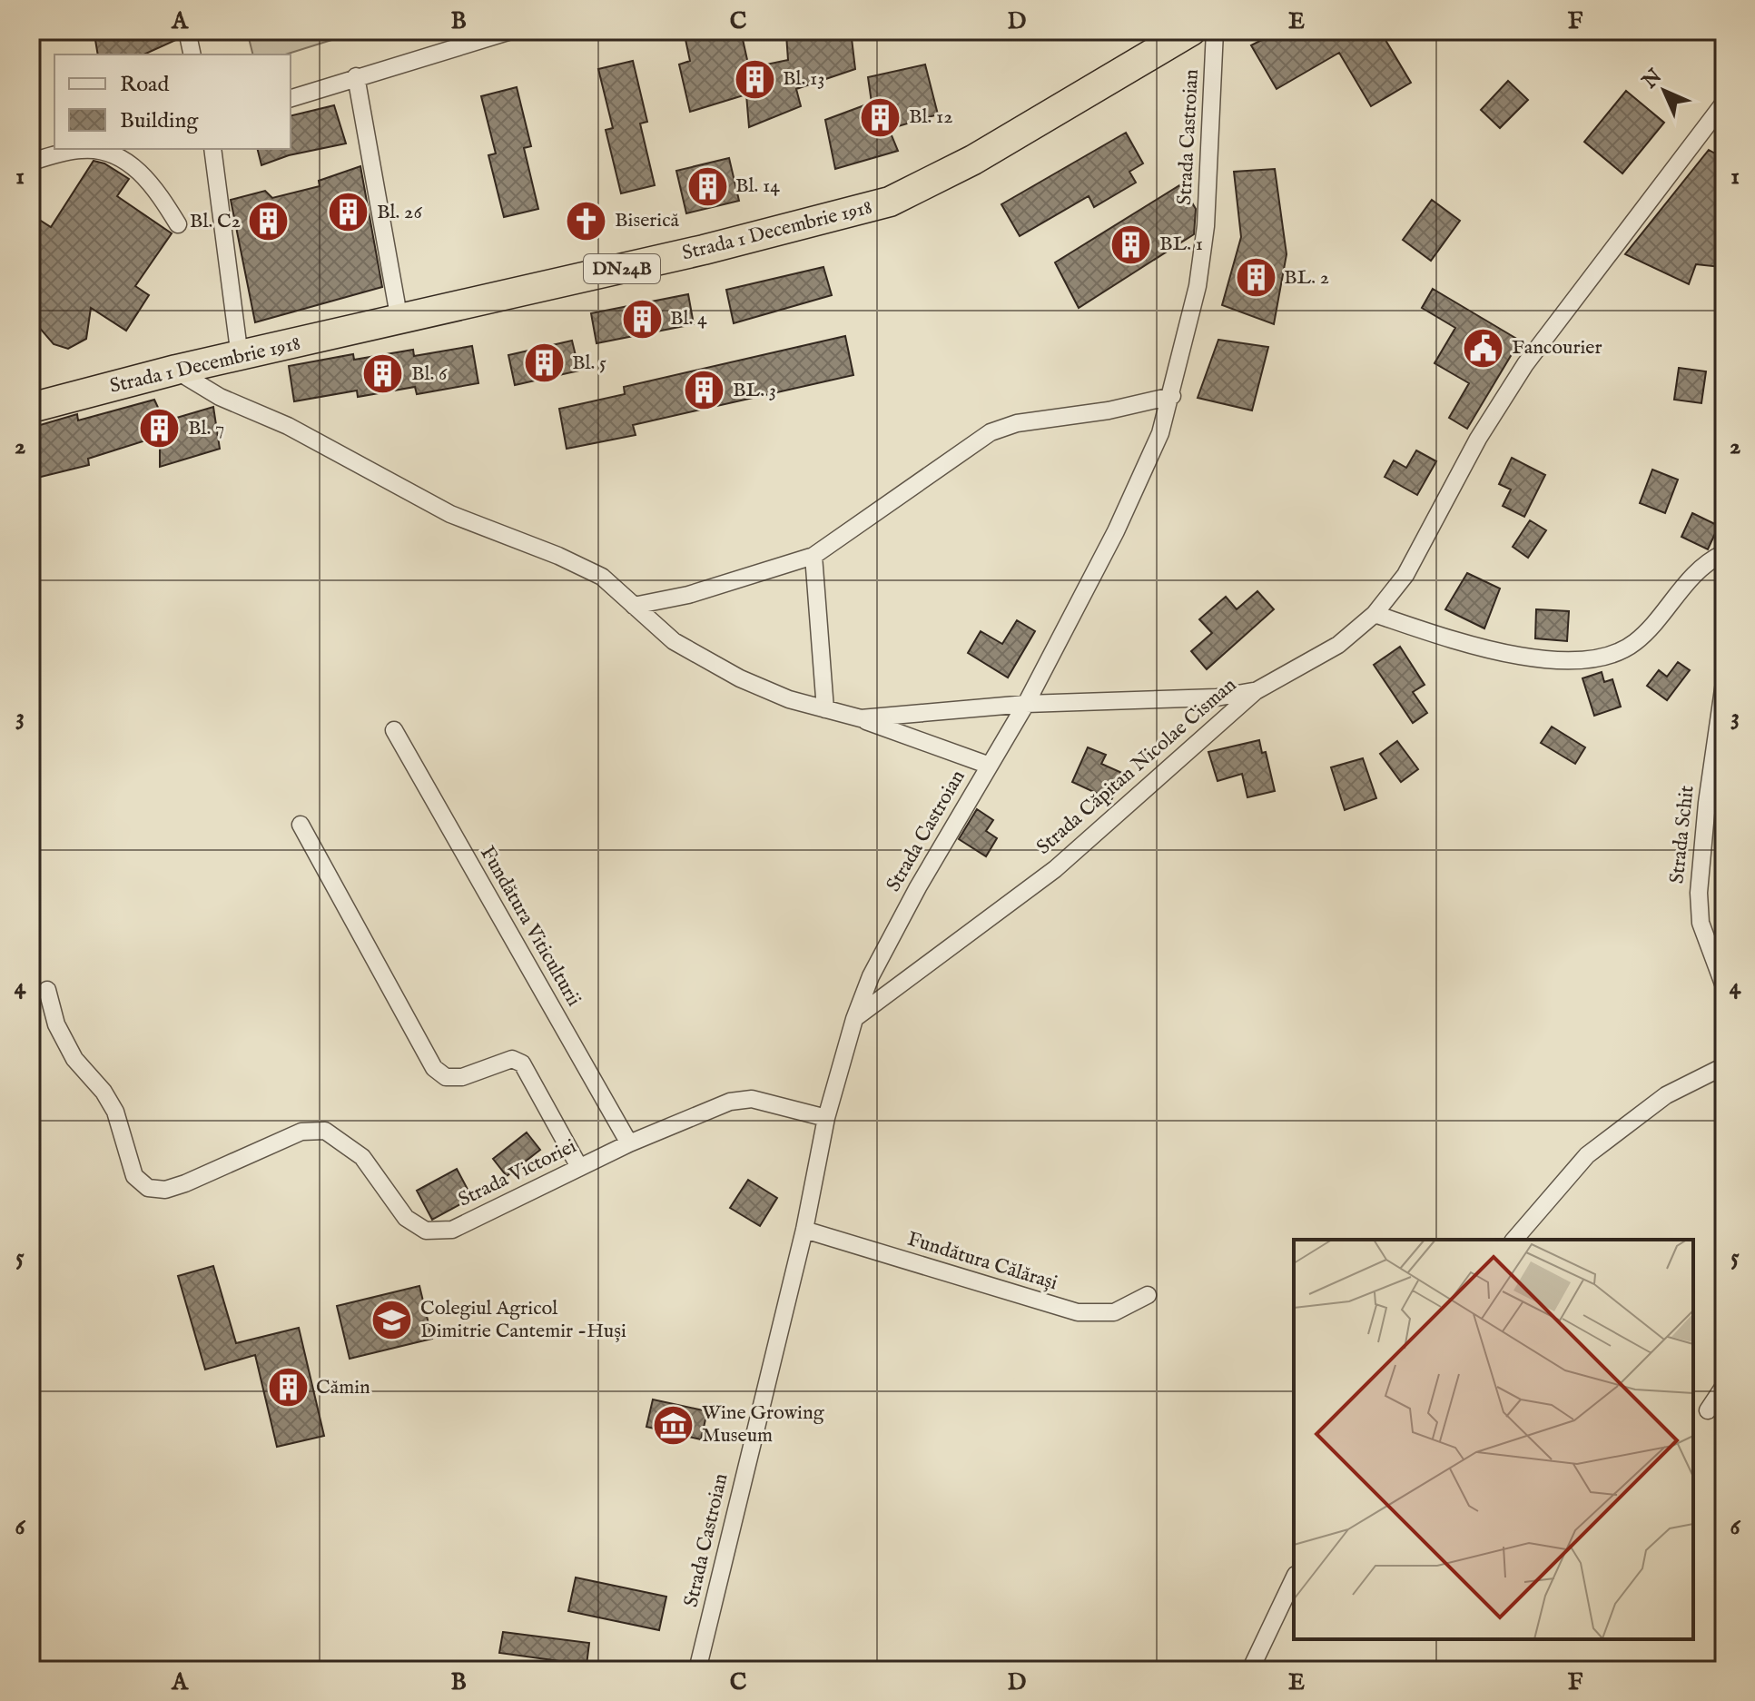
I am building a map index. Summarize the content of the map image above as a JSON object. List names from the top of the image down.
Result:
{
  "streets": {
    "highway": ["Strada 1 Decembrie 1918", "DN24B"],
    "street": [
      "Strada Castroian",
      "Strada Căpitan Nicolae Cisman",
      "Strada Schit",
      "Fundătura Viticulturii",
      "Strada Victoriei",
      "Fundătura Călărași"
    ]
  },
  "crossings": [
    ["Strada Castroian", "Strada Căpitan Nicolae Cisman"],
    ["Strada Castroian", "Strada Victoriei"],
    ["Strada Castroian", "Fundătura Călărași"],
    ["Fundătura Viticulturii", "Strada Victoriei"]
  ],
  "places": {
    "building": [
      "Bl. 13",
      "Bl. 12",
      "Bl. 14",
      "Bl. 26",
      "Bl. C2",
      "BL. 1",
      "BL. 2",
      "Bl. 4",
      "Bl. 5",
      "Bl. 6",
      "BL. 3",
      "Bl. 7",
      "Cămin"
    ],
    "church": ["Biserică"],
    "public building": ["Fancourier"],
    "school or university": ["Colegiul Agricol Dimitrie Cantemir -Huși"],
    "museum": ["Wine Growing Museum"]
  },
  "legend": ["Road", "Building"],
  "north": "top left",
  "grid": {
    "columns": [
      "A",
      "B",
      "C",
      "D",
      "E",
      "F"
    ],
    "rows": [
      "1",
      "2",
      "3",
      "4",
      "5",
      "6"
    ]
  }
}
